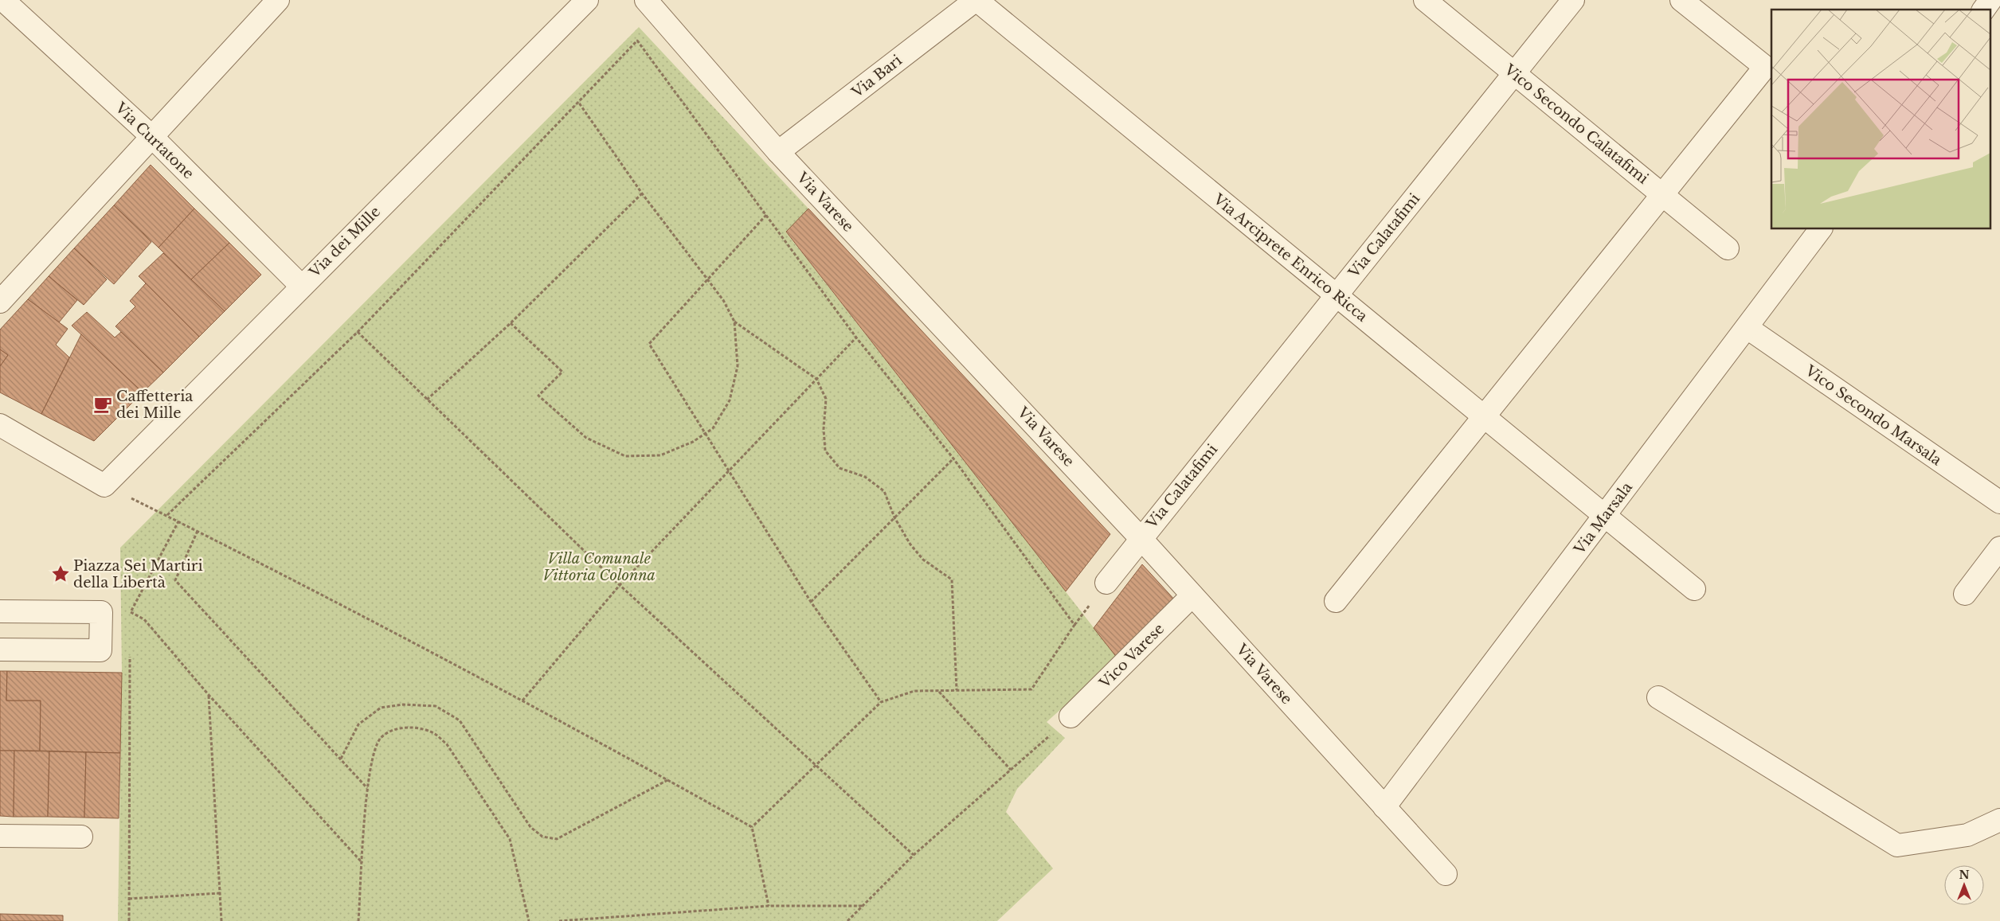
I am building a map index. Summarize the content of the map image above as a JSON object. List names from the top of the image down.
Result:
{
  "streets": {
    "street": [
      "Via Bari",
      "Vico Secondo Calatafimi",
      "Via Curtatone",
      "Via Varese",
      "Via Calatafimi",
      "Via dei Mille",
      "Via Arciprete Enrico Ricca",
      "Vico Secondo Marsala",
      "Via Marsala",
      "Vico Varese"
    ]
  },
  "crossings": [
    ["Via Bari", "Via Varese"],
    ["Via Bari", "Via Arciprete Enrico Ricca"],
    ["Vico Secondo Calatafimi", "Via Calatafimi"],
    ["Via Curtatone", "Via dei Mille"],
    ["Via Varese", "Via Calatafimi"],
    ["Via Varese", "Via Marsala"],
    ["Via Varese", "Vico Varese"],
    ["Via Calatafimi", "Via Arciprete Enrico Ricca"],
    ["Via Arciprete Enrico Ricca", "Via Marsala"],
    ["Vico Secondo Marsala", "Via Marsala"]
  ],
  "parks": ["Villa Comunale Vittoria Colonna"],
  "places": {
    "cafe": ["Caffetteria dei Mille"],
    "place": ["Piazza Sei Martiri della Libertà"]
  },
  "north": "top"
}
